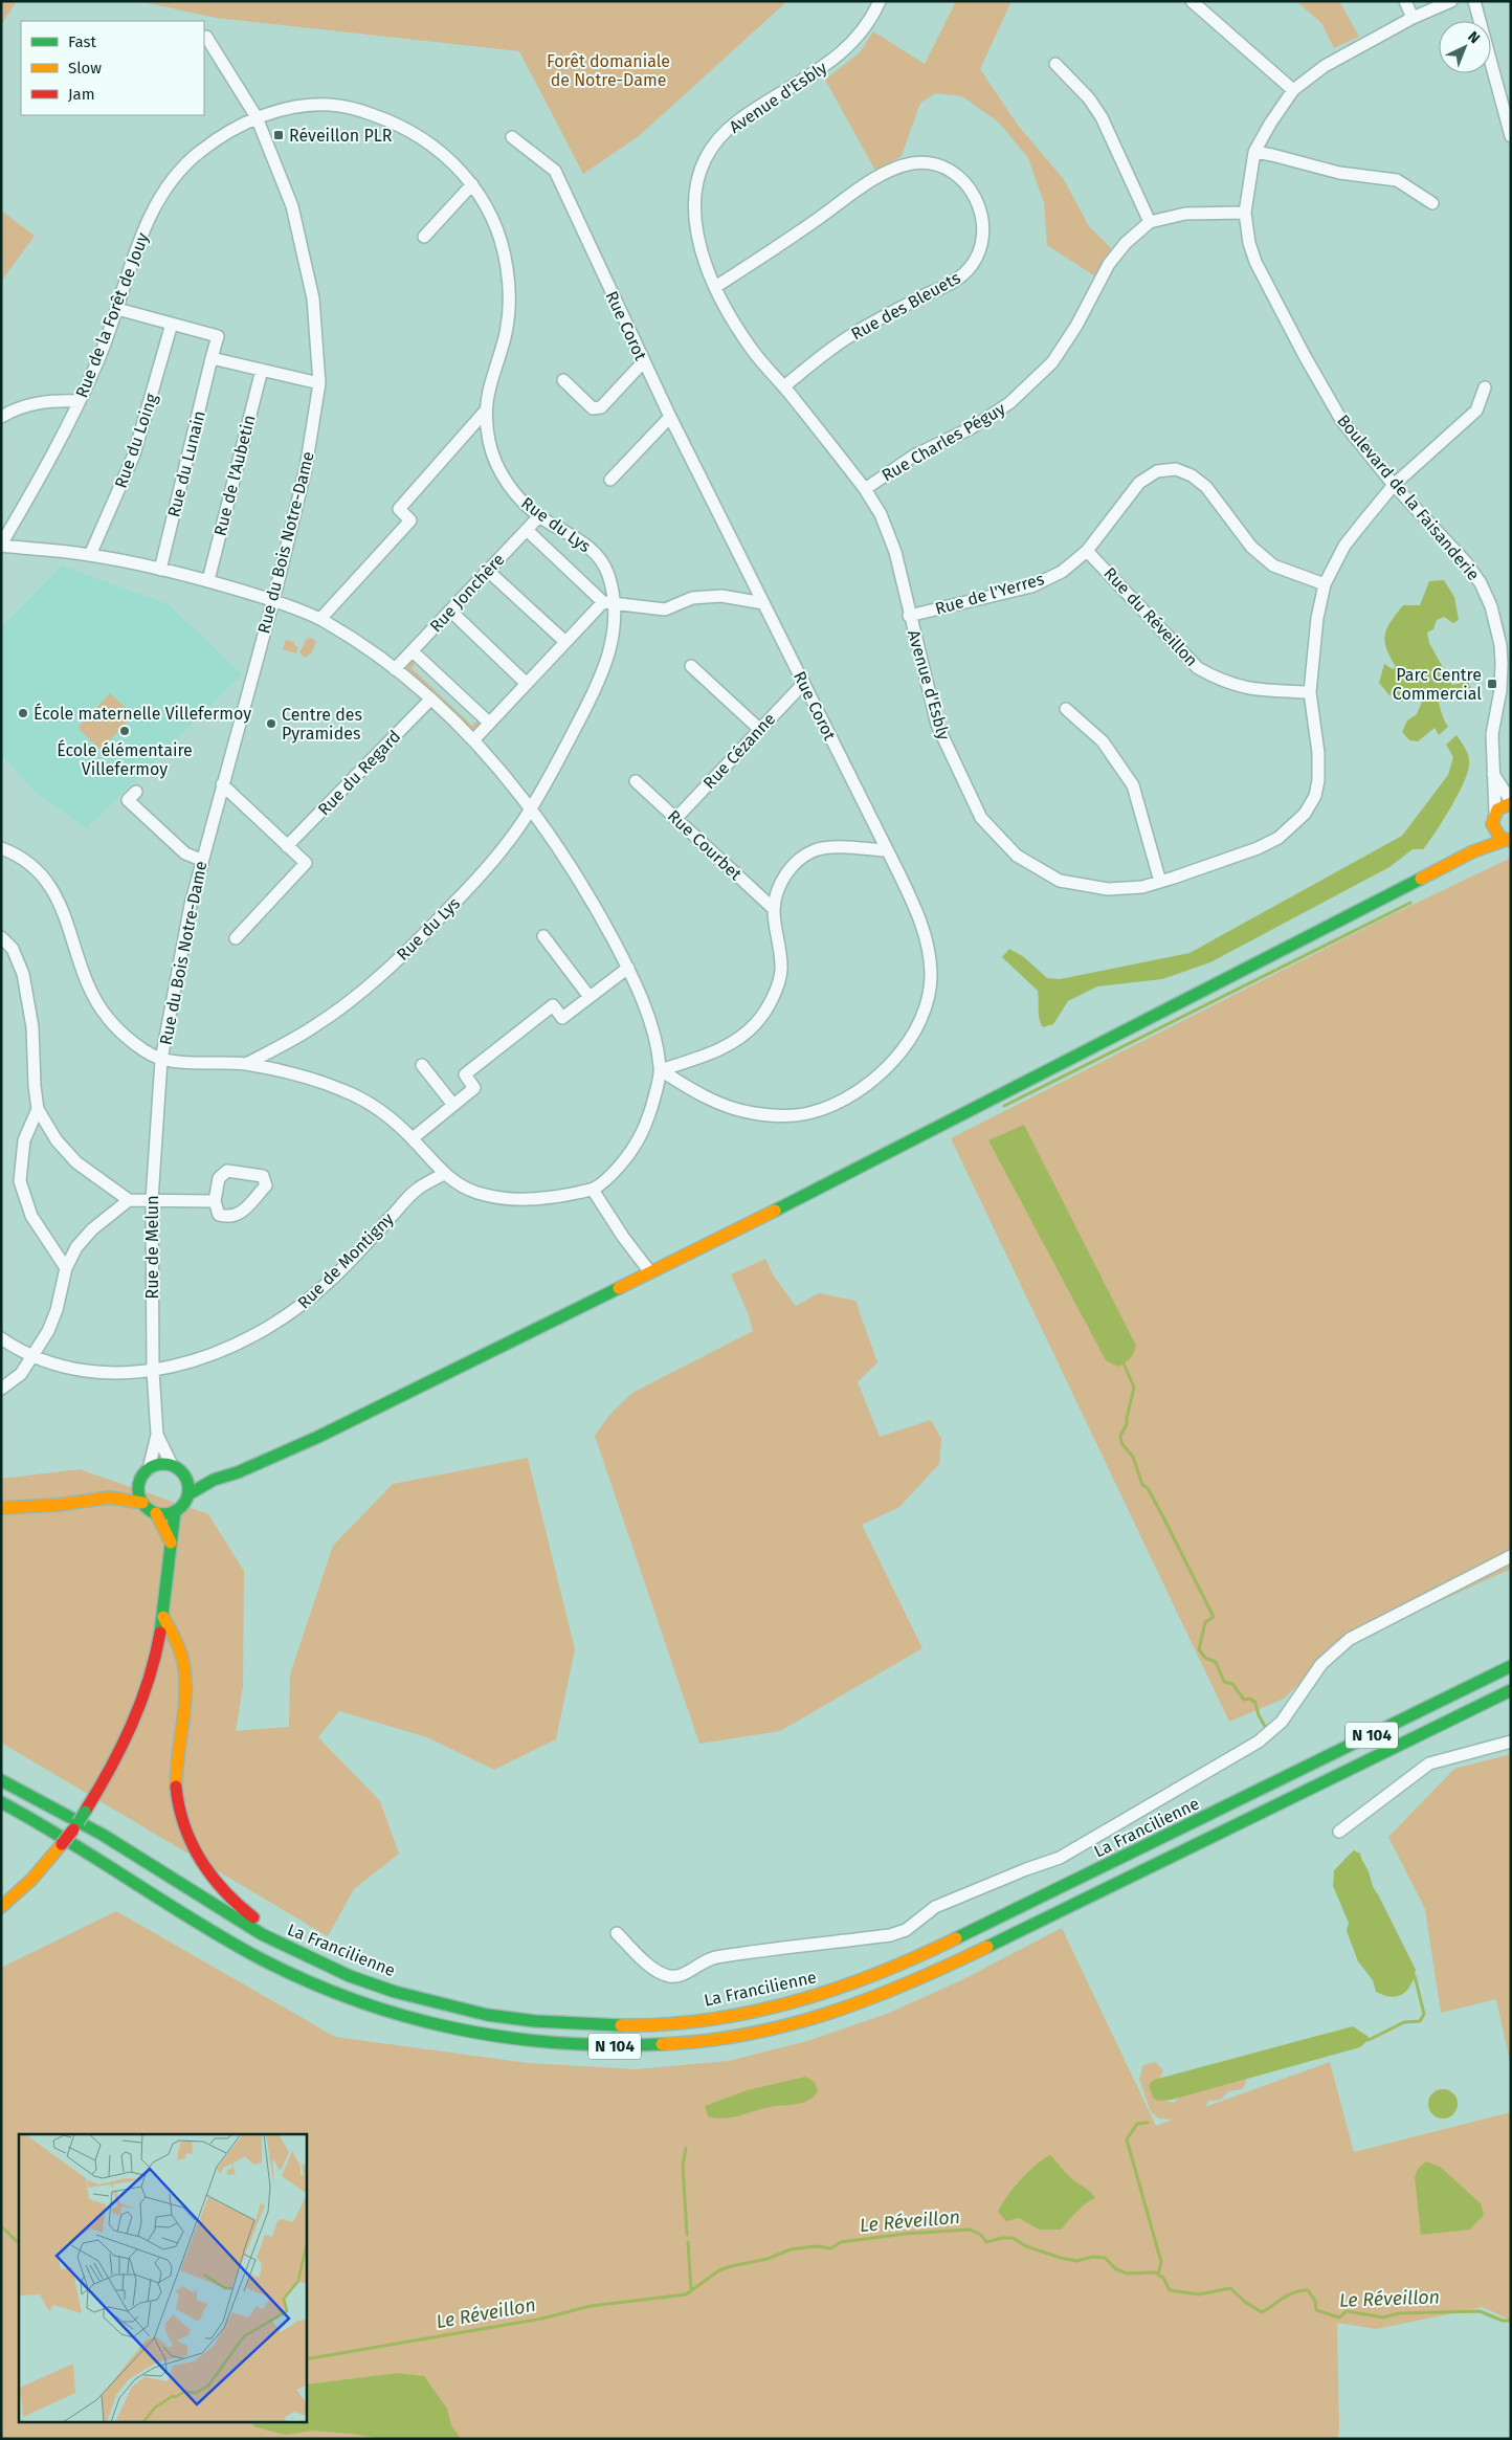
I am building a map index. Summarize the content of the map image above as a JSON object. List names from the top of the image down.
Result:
{
  "streets": {
    "main road": ["N 104", "La Francilienne"],
    "street": [
      "Avenue d'Esbly",
      "Rue des Bleuets",
      "Rue de la Forêt de Jouy",
      "Rue Corot",
      "Rue du Loing",
      "Rue Charles Péguy",
      "Rue du Lunain",
      "Rue de l'Aubetin",
      "Boulevard de la Faisanderie",
      "Rue du Lys",
      "Rue du Bois Notre-Dame",
      "Rue Jonchère",
      "Rue de l'Yerres",
      "Rue du Réveillon",
      "Rue Cézanne",
      "Rue du Regard",
      "Rue Courbet",
      "Rue de Melun",
      "Rue de Montigny"
    ]
  },
  "crossings": [
    ["Avenue d'Esbly", "Rue des Bleuets"],
    ["Avenue d'Esbly", "Rue Charles Péguy"],
    ["Avenue d'Esbly", "Boulevard de la Faisanderie"],
    ["Avenue d'Esbly", "Rue de l'Yerres"],
    ["Avenue d'Esbly", "Rue du Réveillon"],
    ["Rue de la Forêt de Jouy", "Rue du Lys"],
    ["Rue de la Forêt de Jouy", "Rue du Bois Notre-Dame"],
    ["Rue Corot", "Rue Cézanne"],
    ["Rue du Loing", "Rue du Lunain"],
    ["Rue Charles Péguy", "Boulevard de la Faisanderie"],
    ["Rue du Lys", "Rue du Bois Notre-Dame"],
    ["Rue du Lys", "Rue Jonchère"],
    ["Rue du Bois Notre-Dame", "Rue de Melun"],
    ["Rue de l'Yerres", "Rue du Réveillon"],
    ["Rue Cézanne", "Rue Courbet"],
    ["Rue de Melun", "Rue de Montigny"]
  ],
  "water": ["Le Réveillon"],
  "parks": ["Forêt domaniale de Notre-Dame"],
  "places": {
    "transit": ["Réveillon PLR", "Parc Centre Commercial"],
    "other": ["École maternelle Villefermoy", "Centre des Pyramides", "École élémentaire Villefermoy"]
  },
  "legend": ["Fast", "Slow", "Jam"],
  "north": "top right"
}
